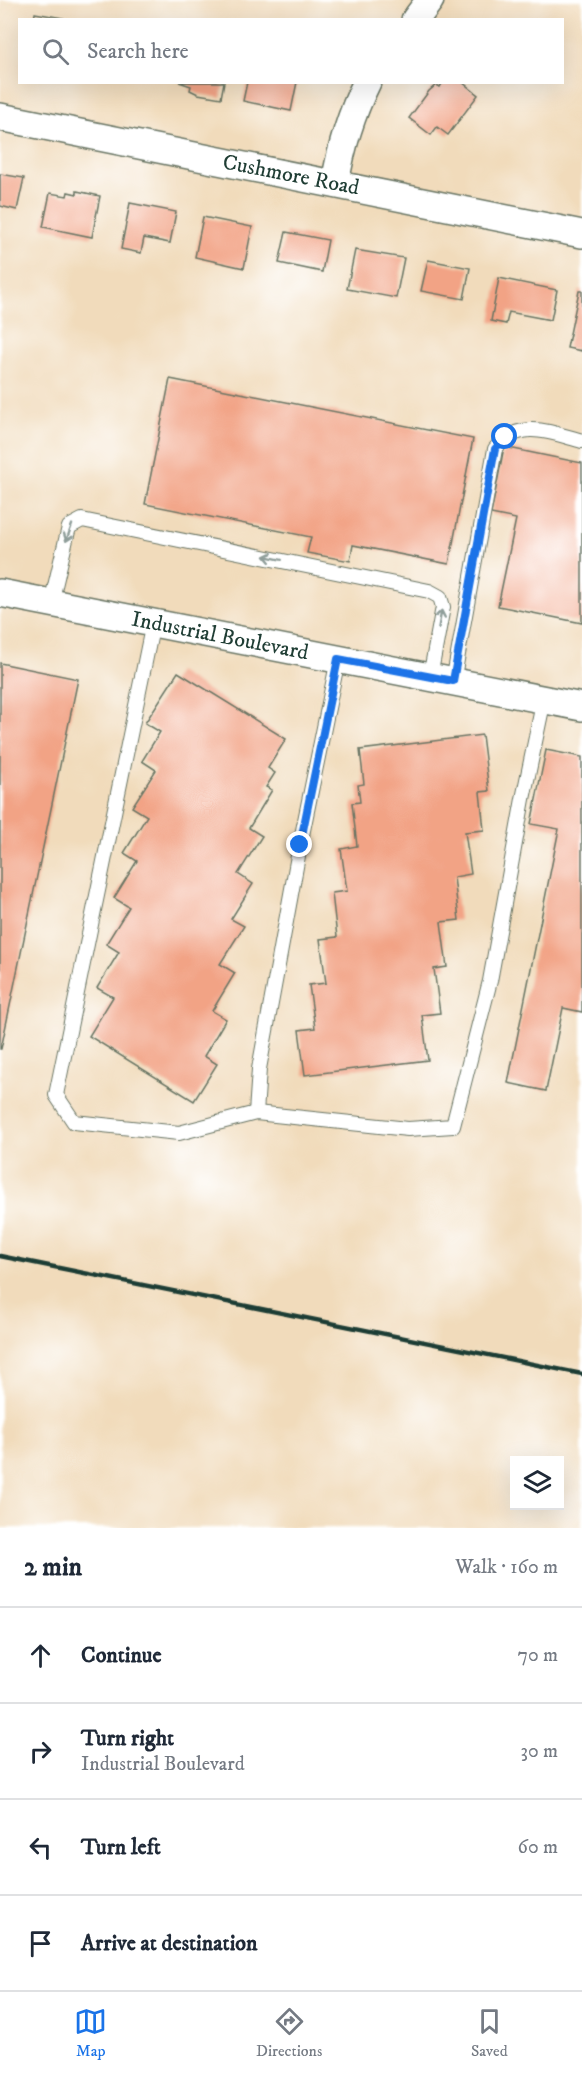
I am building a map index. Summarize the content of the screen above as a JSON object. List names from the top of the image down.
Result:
{
  "streets": {
    "street": ["Cushmore Road", "Industrial Boulevard"]
  },
  "page": {
    "search": "Search here",
    "heading": ["2 min", "Walk · 160 m"],
    "list": [
      ["Continue", "70 m"],
      ["Turn right", "Industrial Boulevard", "30 m"],
      ["Turn left", "60 m"],
      "Arrive at destination"
    ],
    "nav": ["Map", "Directions", "Saved"]
  }
}
